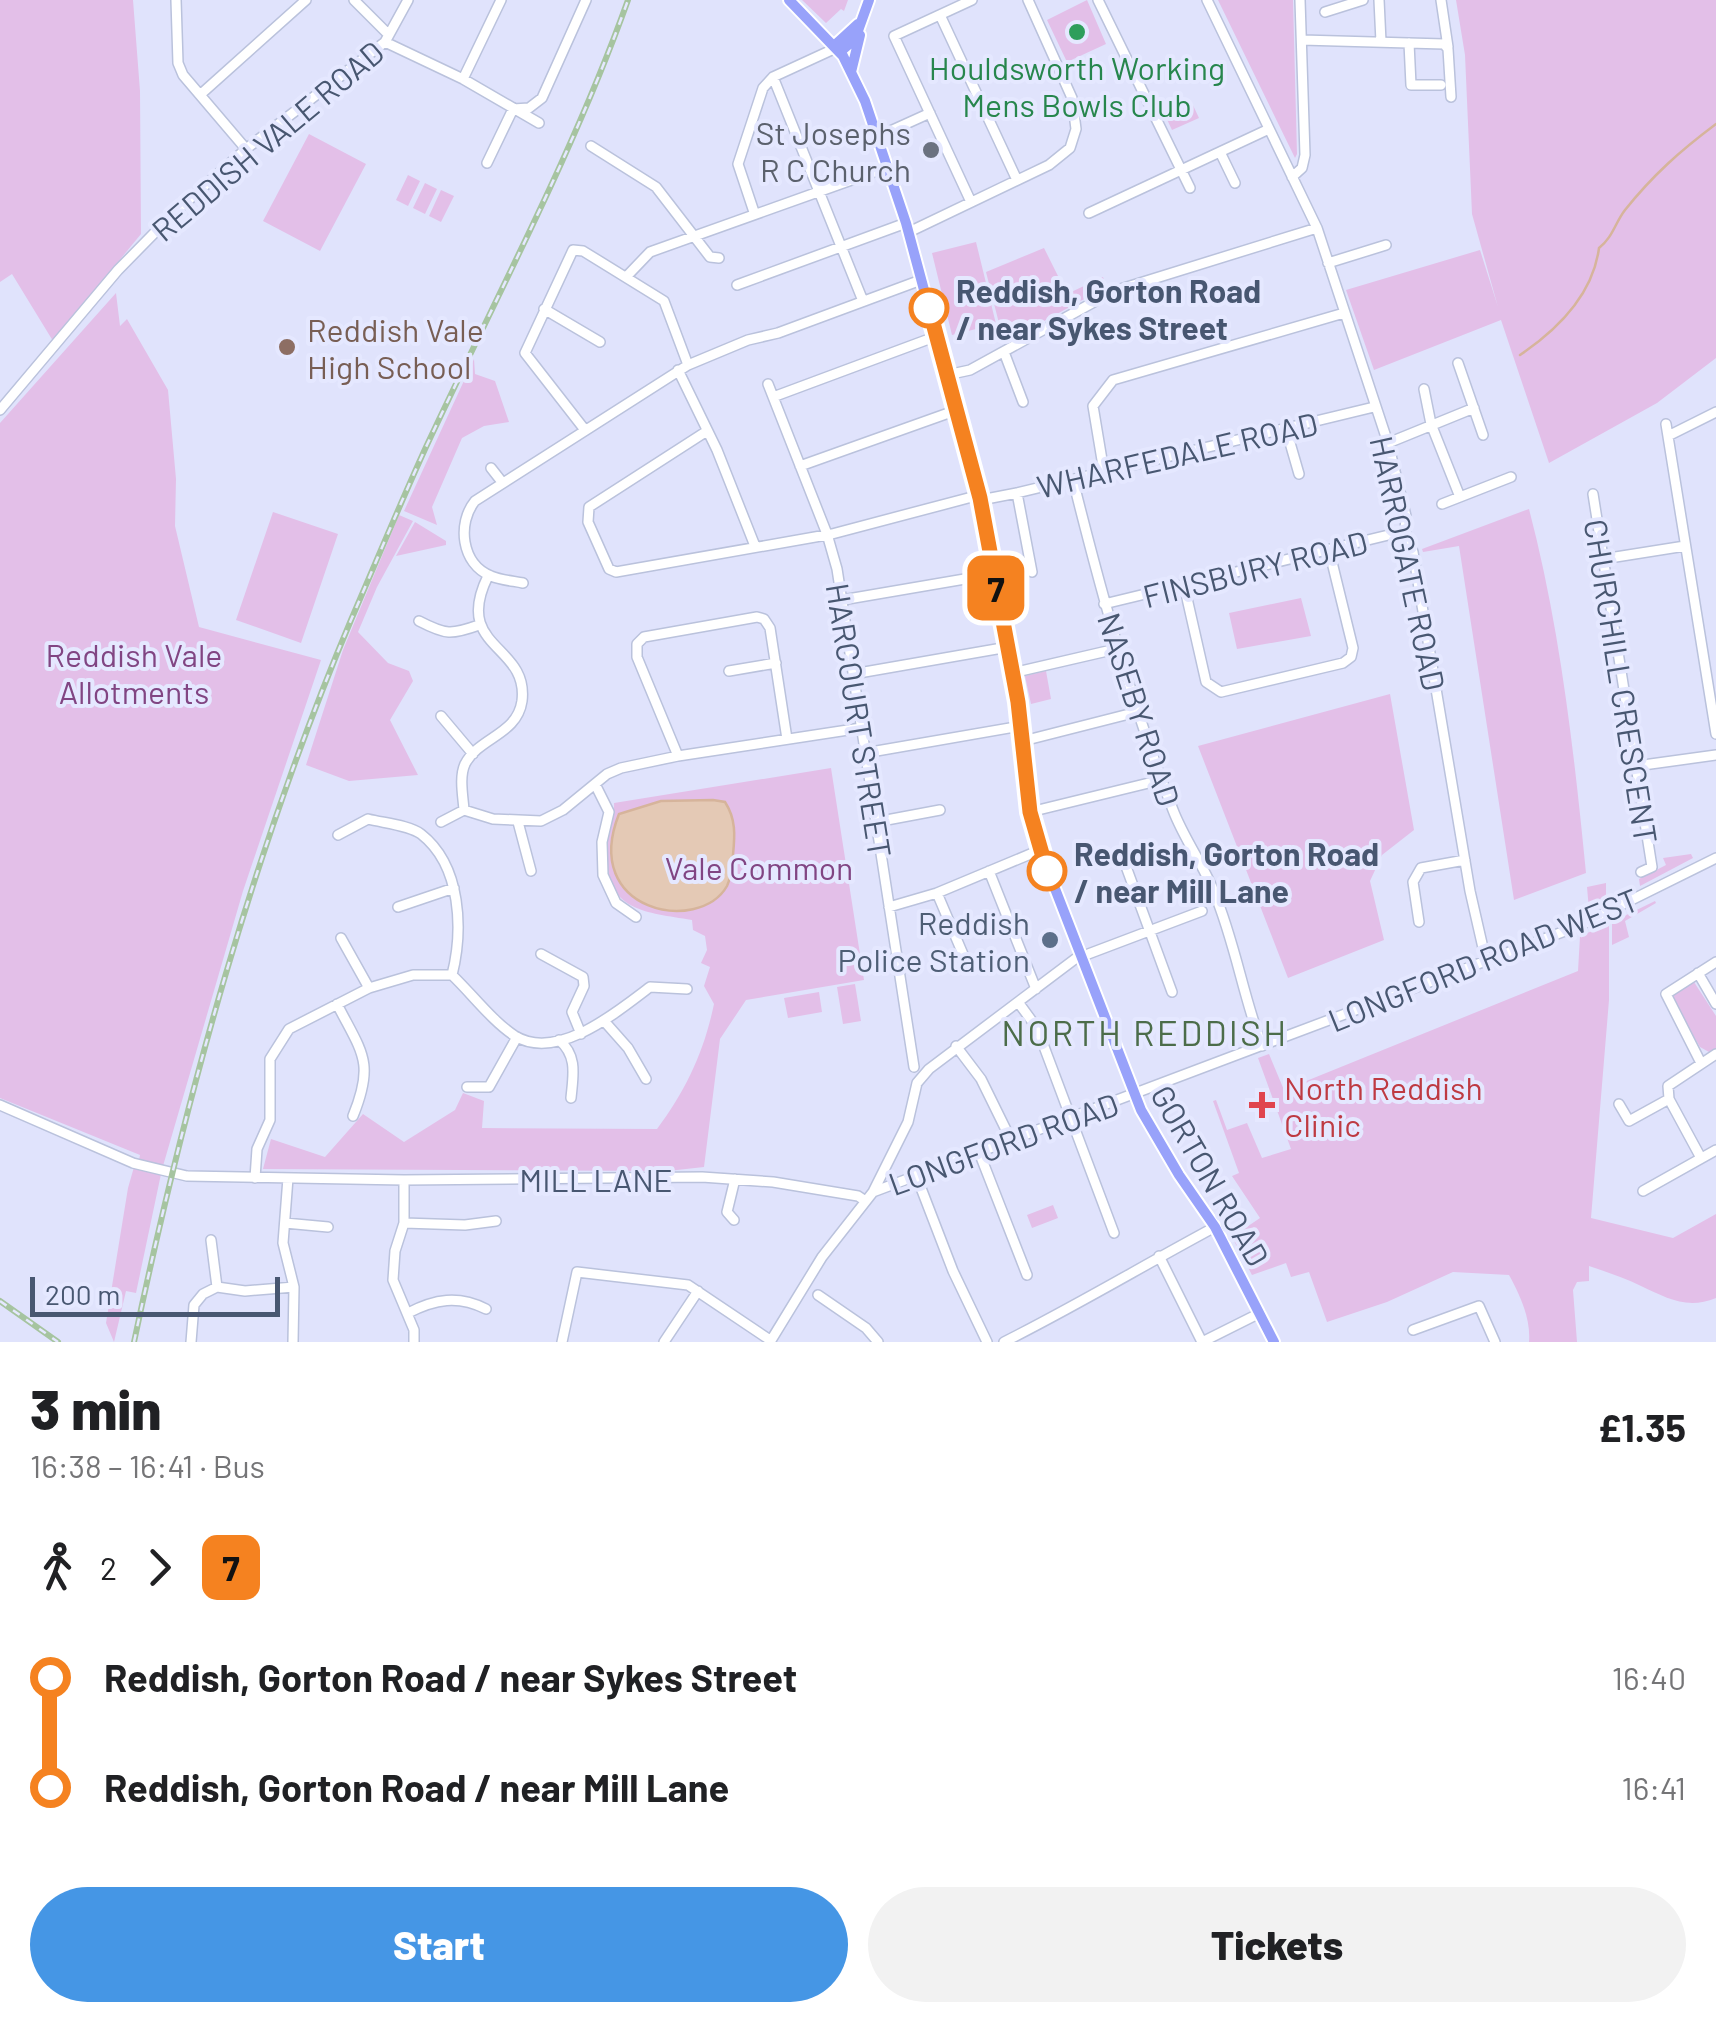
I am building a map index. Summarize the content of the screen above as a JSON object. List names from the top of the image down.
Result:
{
  "streets": {
    "main road": ["GORTON ROAD"],
    "street": [
      "REDDISH VALE ROAD",
      "WHARFEDALE ROAD",
      "HARROGATE ROAD",
      "FINSBURY ROAD",
      "CHURCHILL CRESCENT",
      "NASEBY ROAD",
      "HARCOURT STREET",
      "LONGFORD ROAD WEST",
      "LONGFORD ROAD",
      "MILL LANE"
    ]
  },
  "crossings": [
    ["WHARFEDALE ROAD", "HARROGATE ROAD"],
    ["WHARFEDALE ROAD", "NASEBY ROAD"],
    ["WHARFEDALE ROAD", "HARCOURT STREET"],
    ["WHARFEDALE ROAD", "GORTON ROAD"],
    ["HARROGATE ROAD", "FINSBURY ROAD"],
    ["HARROGATE ROAD", "LONGFORD ROAD WEST"],
    ["FINSBURY ROAD", "NASEBY ROAD"],
    ["NASEBY ROAD", "LONGFORD ROAD WEST"],
    ["LONGFORD ROAD WEST", "LONGFORD ROAD"],
    ["LONGFORD ROAD WEST", "GORTON ROAD"],
    ["LONGFORD ROAD", "GORTON ROAD"]
  ],
  "districts": ["NORTH REDDISH"],
  "parks": ["Reddish Vale Allotments", "Vale Common"],
  "places": {
    "other": [
      "Houldsworth Working Mens Bowls Club",
      "St Josephs R C Church",
      "Reddish, Gorton Road / near Sykes Street",
      "Reddish Vale High School",
      "Reddish, Gorton Road / near Mill Lane",
      "Reddish Police Station"
    ],
    "health": ["North Reddish Clinic"]
  },
  "lines": ["bus line 7"],
  "scale_bar": "200 m",
  "page": {
    "on_map": "7",
    "scale": "200 m",
    "heading": ["3 min", "16:38 – 16:41 · Bus", "£1.35"],
    "legs": ["2", "7"],
    "list": [
      {
        "name": "Reddish, Gorton Road / near Sykes Street",
        "value": "16:40"
      },
      {
        "name": "Reddish, Gorton Road / near Mill Lane",
        "value": "16:41"
      }
    ],
    "buttons": ["Start", "Tickets"]
  }
}
